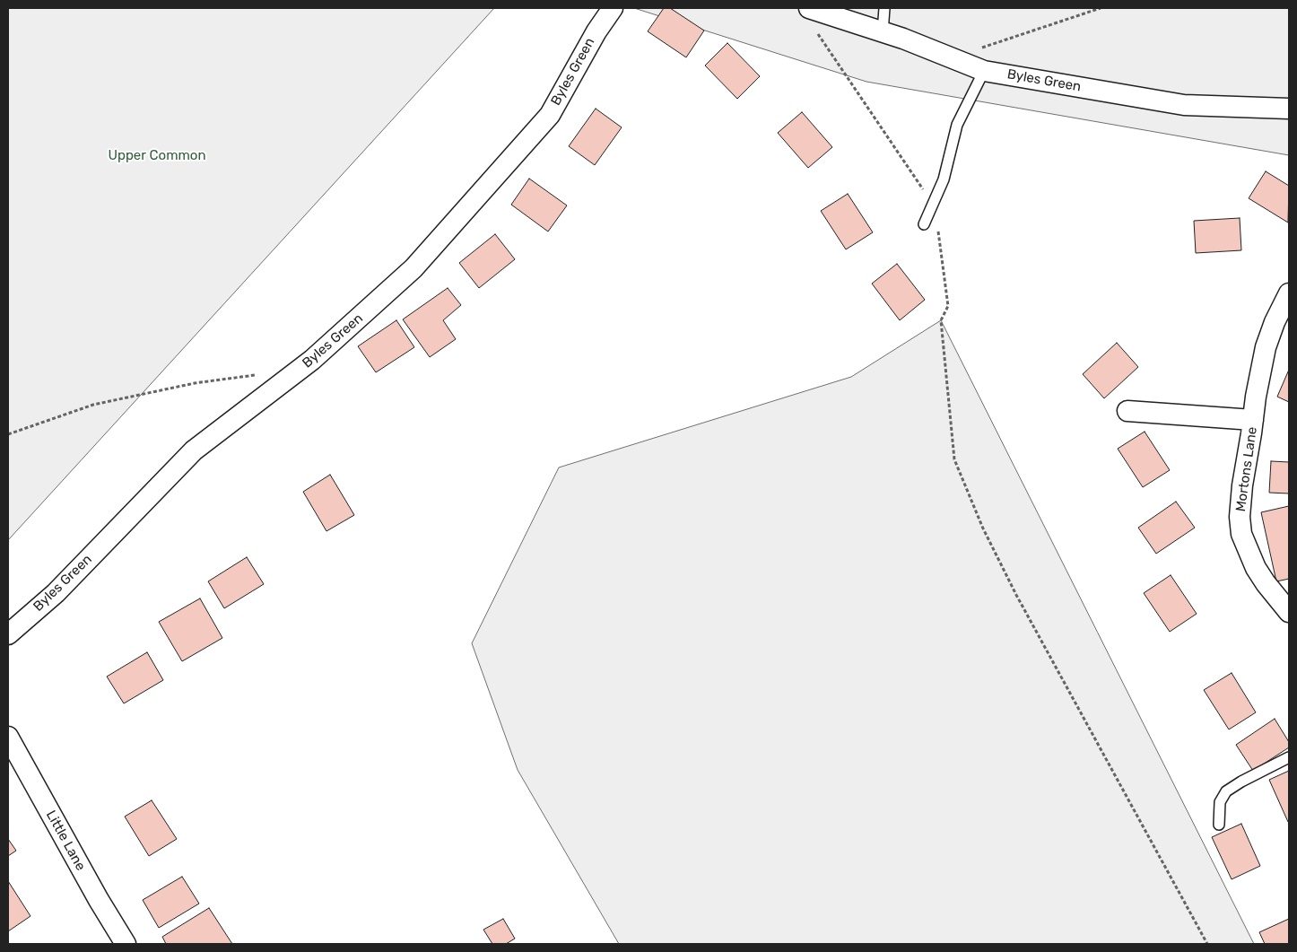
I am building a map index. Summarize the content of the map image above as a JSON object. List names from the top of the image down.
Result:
{
  "streets": {
    "street": ["Byles Green", "Mortons Lane", "Little Lane"]
  },
  "parks": ["Upper Common"]
}
